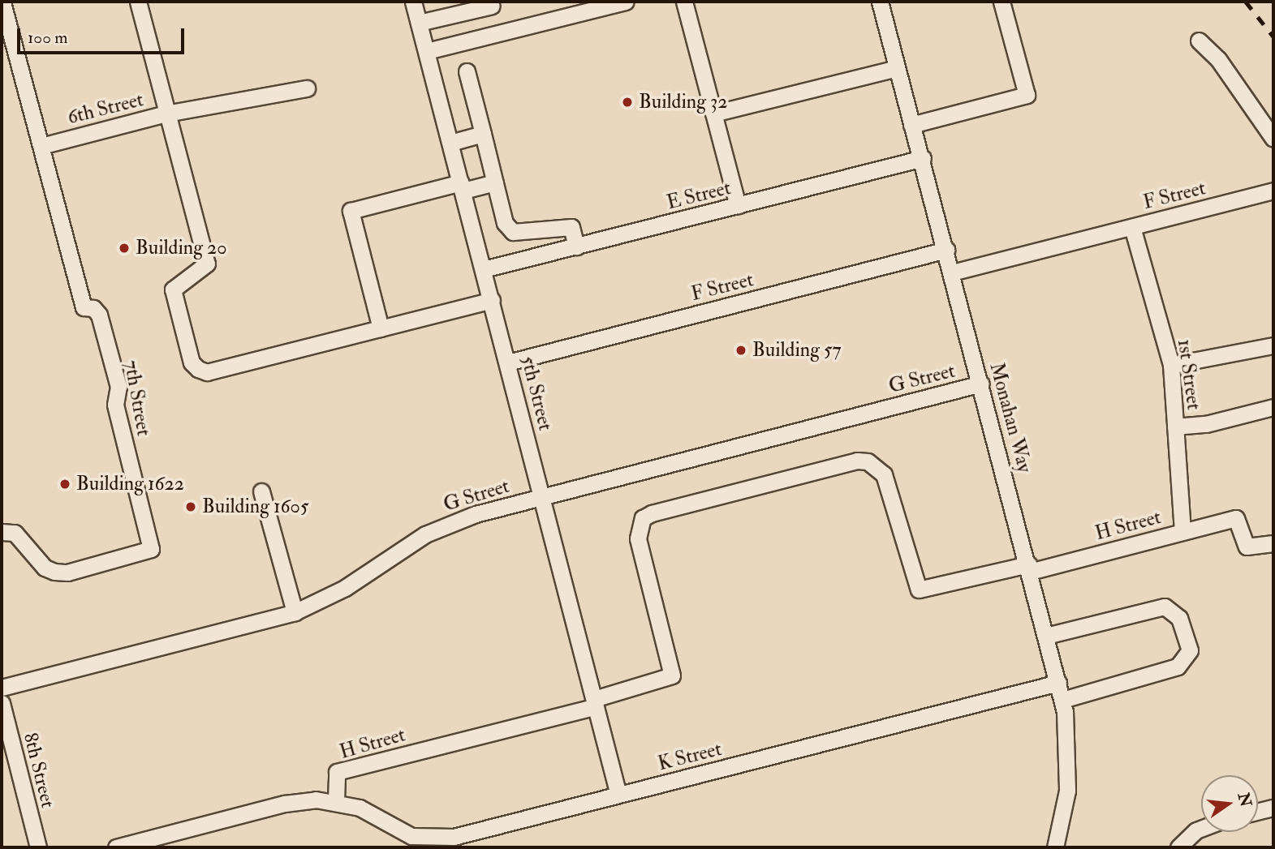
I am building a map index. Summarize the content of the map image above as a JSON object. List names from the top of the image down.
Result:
{
  "streets": {
    "street": [
      "6th Street",
      "E Street",
      "F Street",
      "1st Street",
      "G Street",
      "5th Street",
      "7th Street",
      "Monahan Way",
      "H Street",
      "K Street",
      "8th Street"
    ]
  },
  "crossings": [
    ["6th Street", "7th Street"],
    ["E Street", "5th Street"],
    ["E Street", "Monahan Way"],
    ["F Street", "1st Street"],
    ["F Street", "5th Street"],
    ["F Street", "Monahan Way"],
    ["1st Street", "H Street"],
    ["G Street", "5th Street"],
    ["G Street", "Monahan Way"],
    ["5th Street", "H Street"],
    ["5th Street", "K Street"],
    ["Monahan Way", "H Street"],
    ["Monahan Way", "K Street"],
    ["H Street", "K Street"]
  ],
  "places": [
    "Building 32",
    "Building 20",
    "Building 57",
    "Building 1622",
    "Building 1605"
  ],
  "scale_bar": "100 m",
  "north": "right"
}
